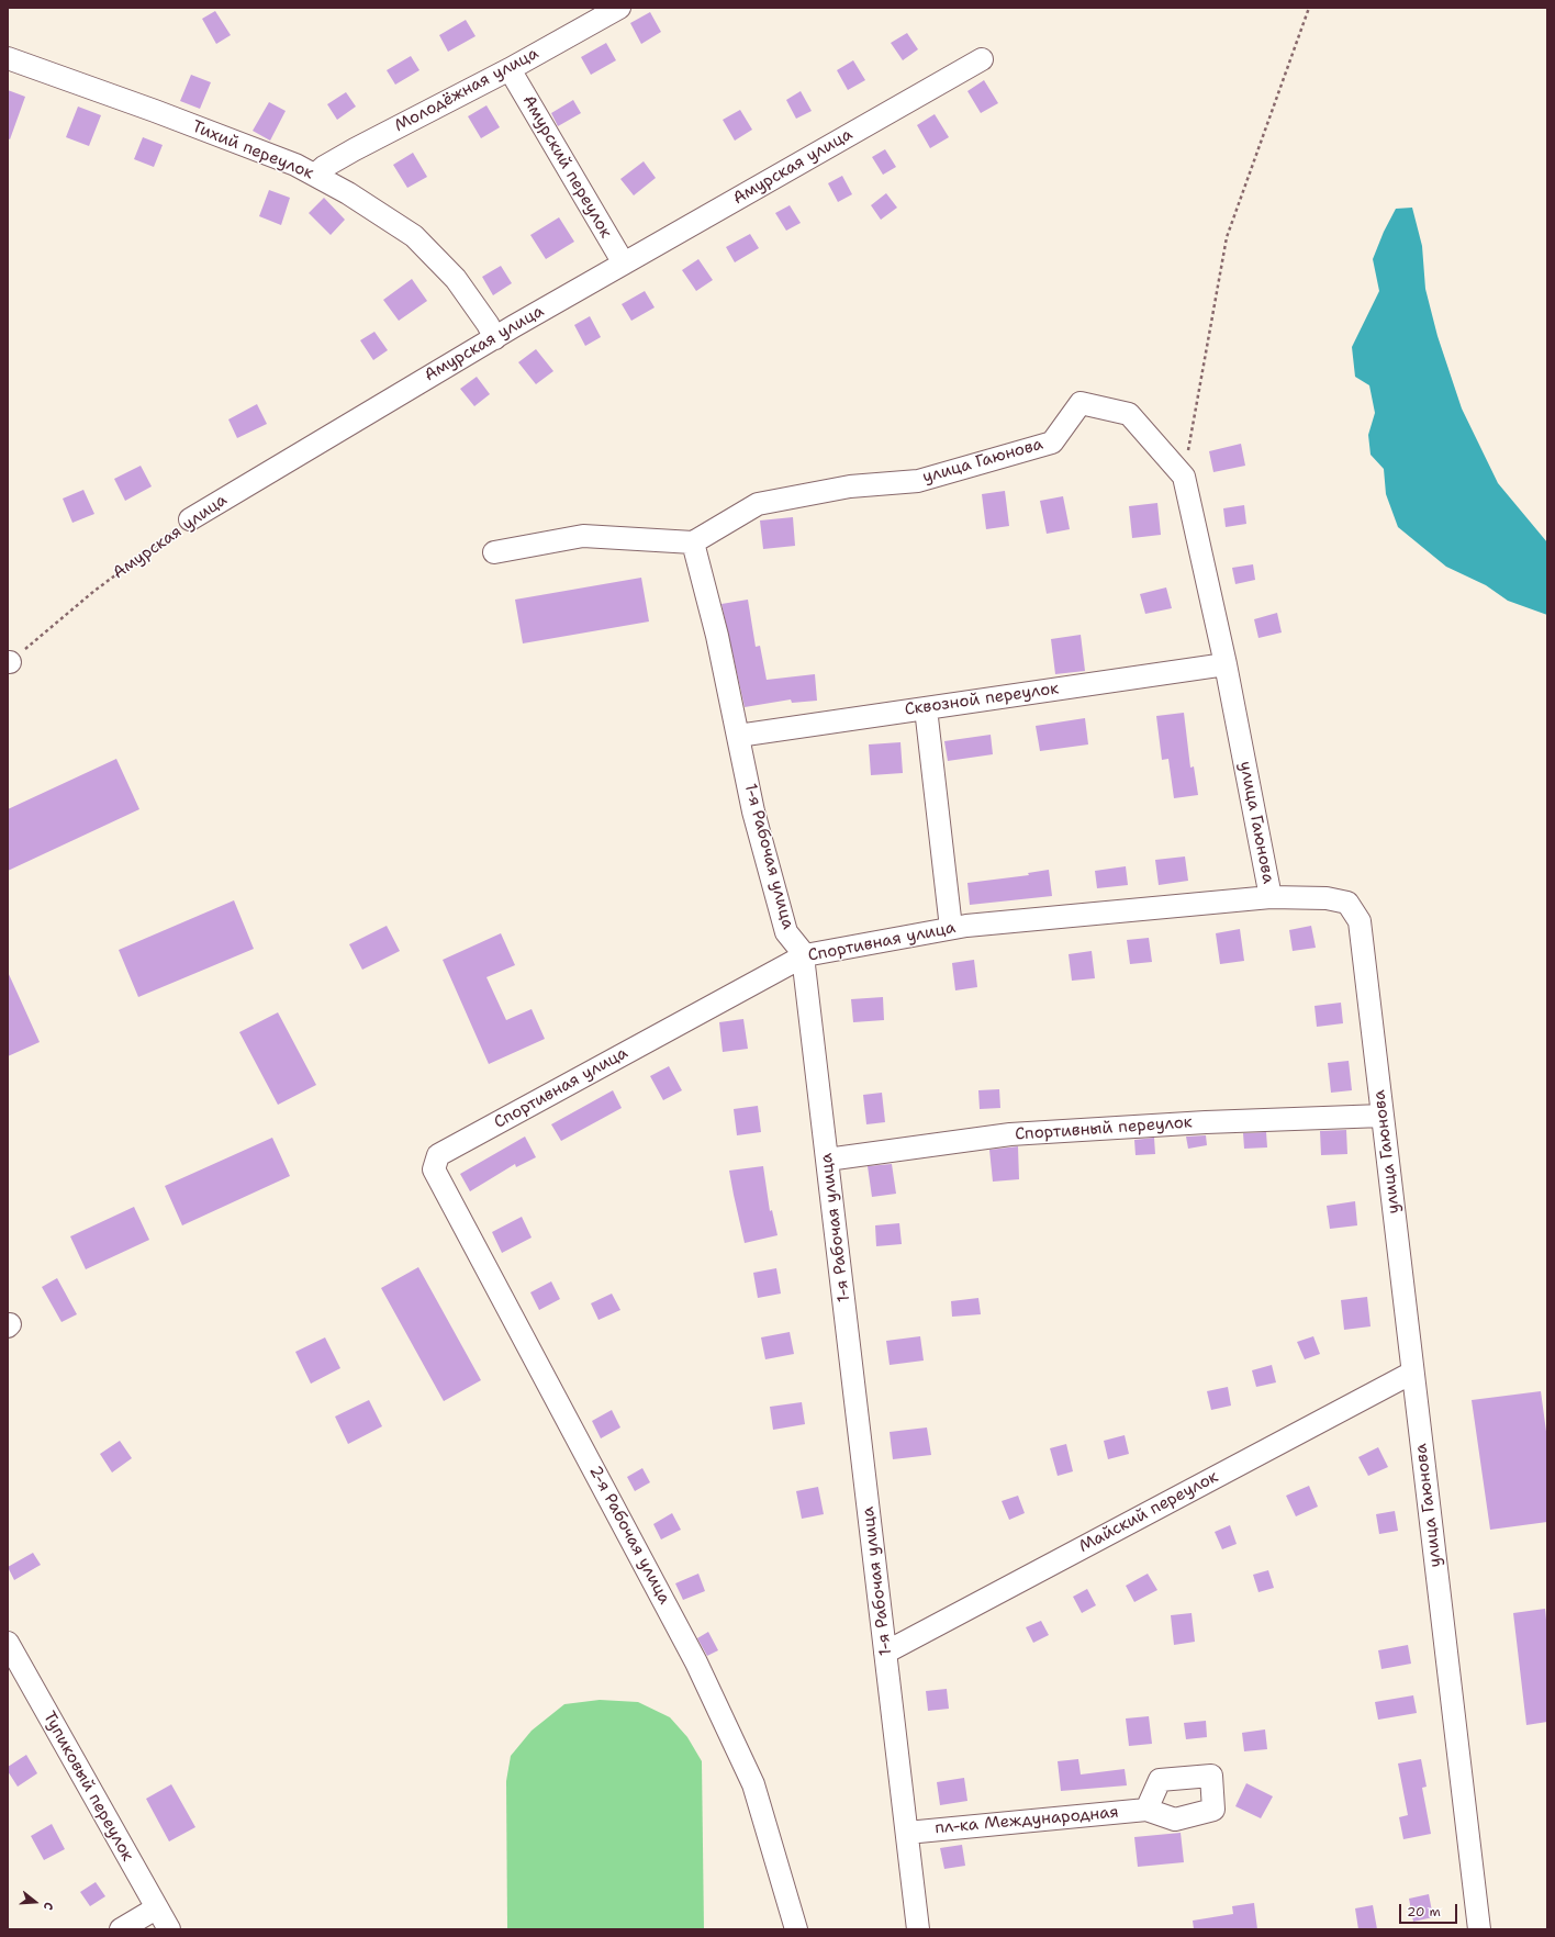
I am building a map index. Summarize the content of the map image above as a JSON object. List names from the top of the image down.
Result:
{
  "streets": {
    "street": [
      "Молодёжная улица",
      "Тихий переулок",
      "Амурский переулок",
      "Амурская улица",
      "улица Гаюнова",
      "Сквозной переулок",
      "1-я Рабочая улица",
      "Спортивная улица",
      "Спортивный переулок",
      "Майский переулок",
      "2-я Рабочая улица",
      "Тупиковый переулок",
      "пл-ка Международная"
    ]
  },
  "crossings": [
    ["Молодёжная улица", "Тихий переулок"],
    ["Молодёжная улица", "Амурский переулок"],
    ["Тихий переулок", "Амурская улица"],
    ["Амурский переулок", "Амурская улица"],
    ["улица Гаюнова", "Сквозной переулок"],
    ["улица Гаюнова", "1-я Рабочая улица"],
    ["улица Гаюнова", "Спортивная улица"],
    ["улица Гаюнова", "Спортивный переулок"],
    ["улица Гаюнова", "Майский переулок"],
    ["Сквозной переулок", "1-я Рабочая улица"],
    ["1-я Рабочая улица", "Спортивная улица"],
    ["1-я Рабочая улица", "Спортивный переулок"],
    ["1-я Рабочая улица", "Майский переулок"],
    ["1-я Рабочая улица", "пл-ка Международная"],
    ["Спортивная улица", "2-я Рабочая улица"]
  ],
  "scale_bar": "20 m",
  "north": "right"
}
